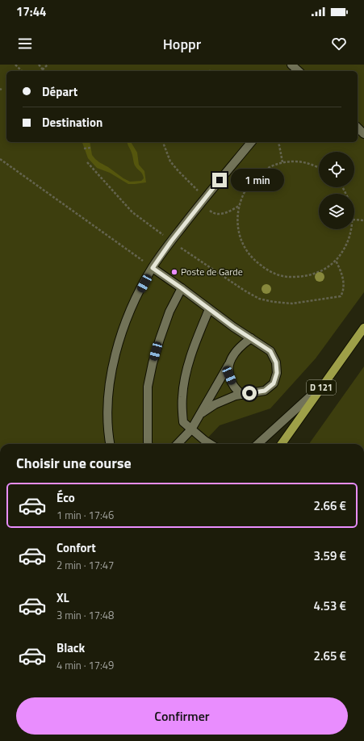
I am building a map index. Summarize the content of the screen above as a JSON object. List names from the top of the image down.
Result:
{
  "streets": {
    "main road": ["D 121"]
  },
  "places": ["Poste de Garde"],
  "page": {
    "status": "17:44",
    "header": "Hoppr",
    "banner": ["Départ", "Destination"],
    "bubble": "1 min",
    "heading": "Choisir une course",
    "list": [
      {
        "name": "Éco",
        "note": "1 min · 17:46",
        "value": "2.66 €"
      },
      {
        "name": "Confort",
        "note": "2 min · 17:47",
        "value": "3.59 €"
      },
      {
        "name": "XL",
        "note": "3 min · 17:48",
        "value": "4.53 €"
      },
      {
        "name": "Black",
        "note": "4 min · 17:49",
        "value": "2.65 €"
      }
    ],
    "buttons": "Confirmer"
  }
}
